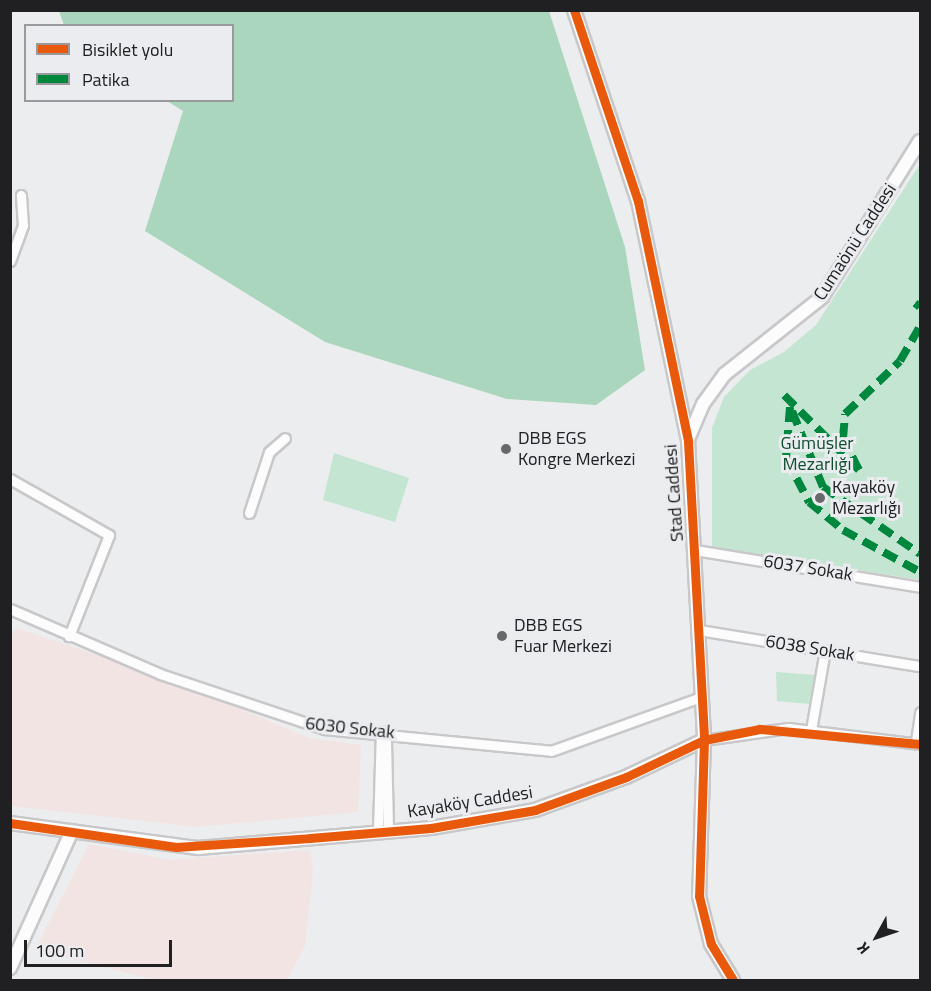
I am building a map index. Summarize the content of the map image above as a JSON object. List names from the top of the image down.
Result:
{
  "streets": {
    "street": [
      "Cumaönü Caddesi",
      "Stad Caddesi",
      "6037 Sokak",
      "6038 Sokak",
      "6030 Sokak",
      "Kayaköy Caddesi"
    ]
  },
  "crossings": [
    ["Cumaönü Caddesi", "Stad Caddesi"],
    ["Stad Caddesi", "6037 Sokak"],
    ["Stad Caddesi", "6038 Sokak"],
    ["Stad Caddesi", "6030 Sokak"],
    ["Stad Caddesi", "Kayaköy Caddesi"]
  ],
  "parks": ["Gümüşler Mezarlığı"],
  "places": ["DBB EGS Kongre Merkezi", "Kayaköy Mezarlığı", "DBB EGS Fuar Merkezi"],
  "legend": ["Bisiklet yolu", "Patika"],
  "scale_bar": "100 m",
  "north": "bottom left"
}
